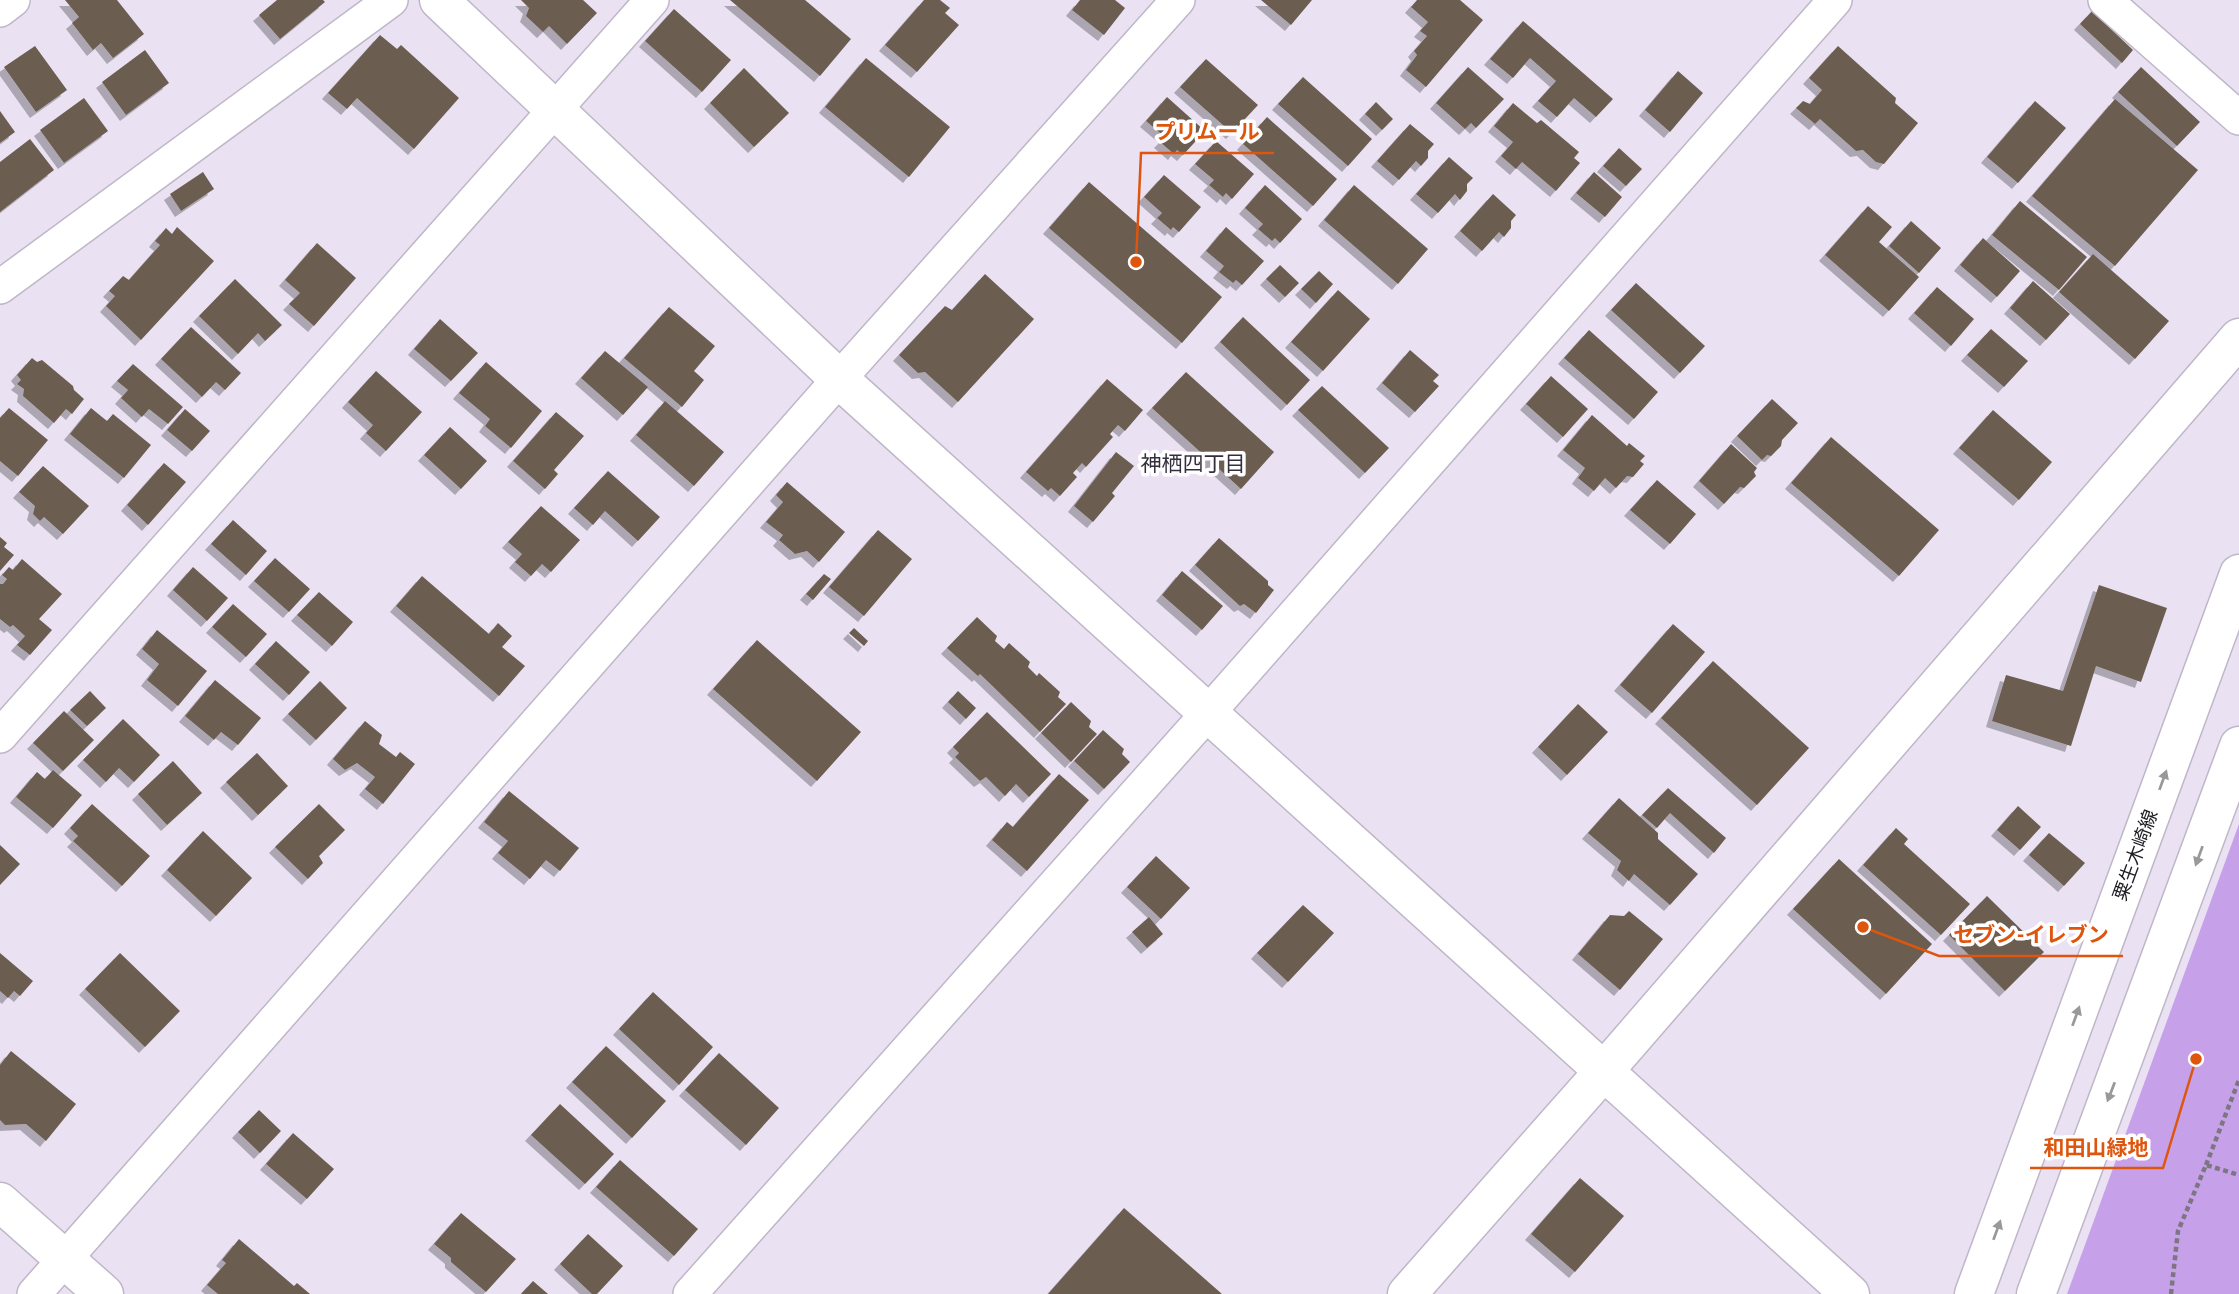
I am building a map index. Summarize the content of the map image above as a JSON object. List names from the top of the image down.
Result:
{
  "streets": {
    "street": ["粟生木崎線"]
  },
  "districts": ["神栖四丁目"],
  "places": ["プリムール", "セブン-イレブン", "和田山緑地"]
}
